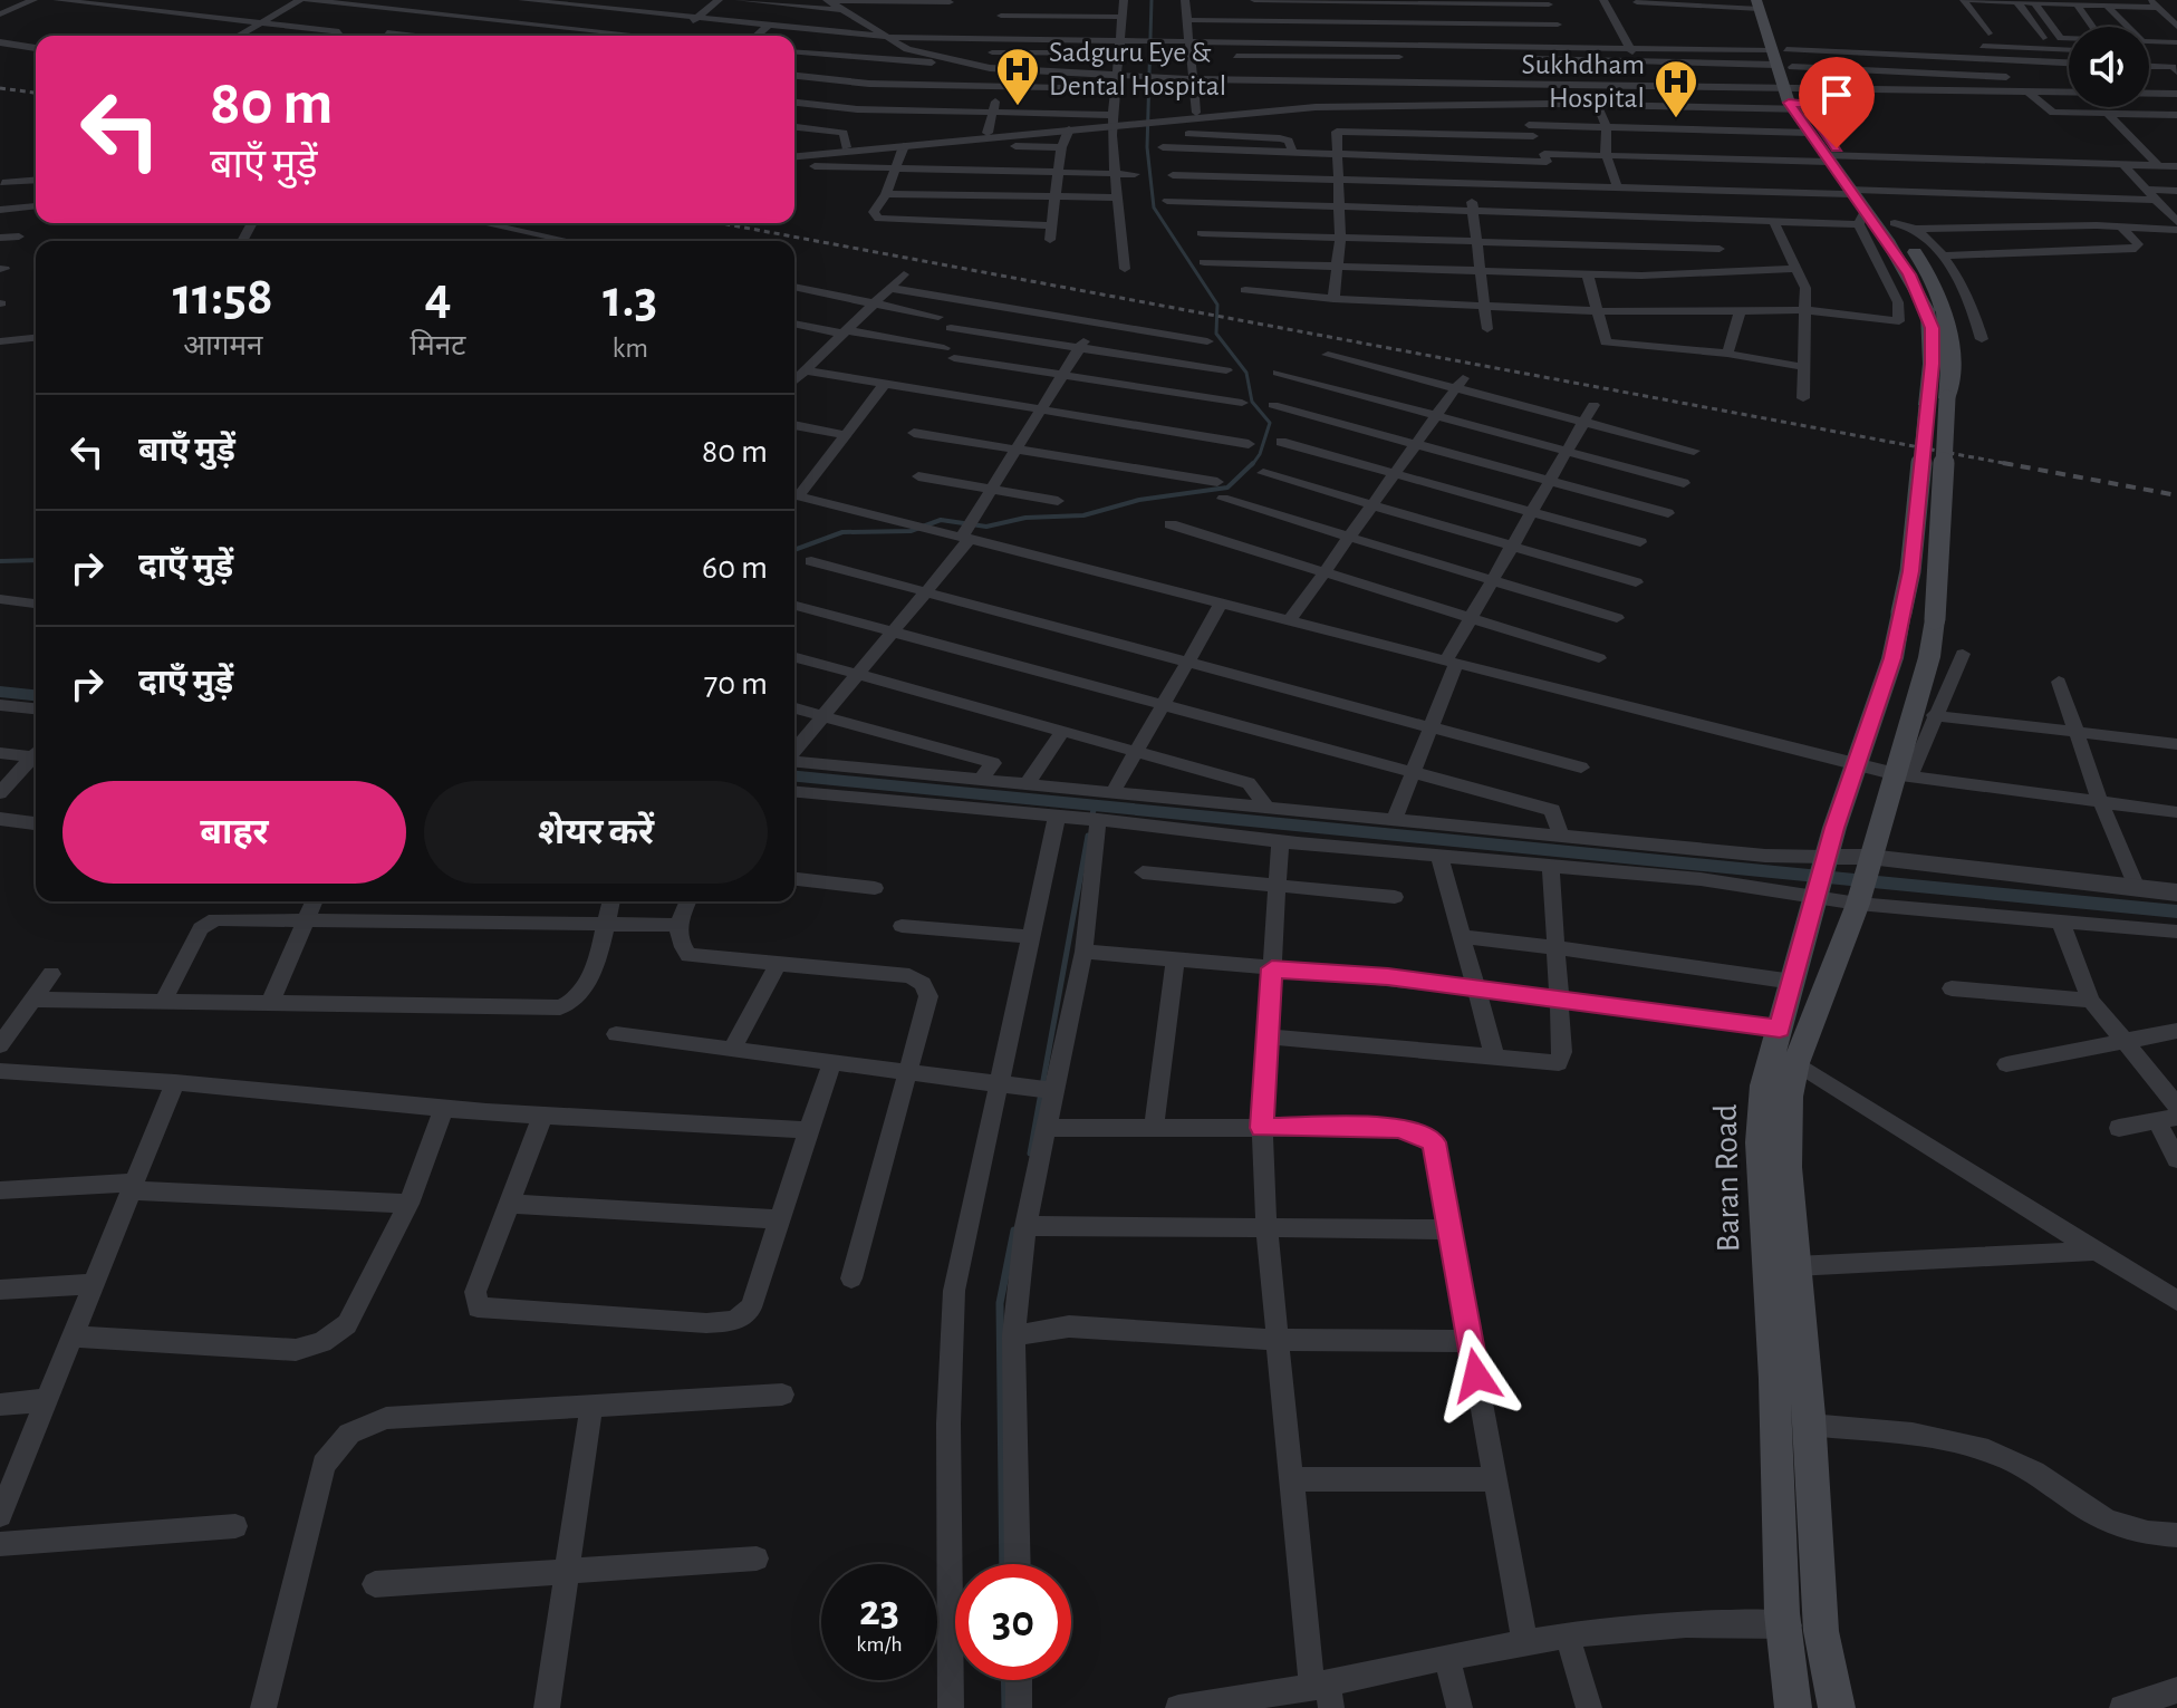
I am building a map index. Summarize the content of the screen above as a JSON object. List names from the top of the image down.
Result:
{
  "streets": {
    "main road": ["Baran Road"]
  },
  "places": {
    "hospital": ["Sadguru Eye & Dental Hospital", "Sukhdham Hospital"]
  },
  "page": {
    "turn": ["80 m", "बाएँ मुड़ें"],
    "eta": [
      "11:58",
      "आगमन",
      "4",
      "मिनट",
      "1.3",
      "km"
    ],
    "list": [
      {
        "name": "बाएँ मुड़ें",
        "value": "80 m"
      },
      {
        "name": "दाएँ मुड़ें",
        "value": "60 m"
      },
      {
        "name": "दाएँ मुड़ें",
        "value": "70 m"
      }
    ],
    "buttons": ["बाहर", "शेयर करें"],
    "speed": "23 km/h",
    "limit": "30"
  }
}
